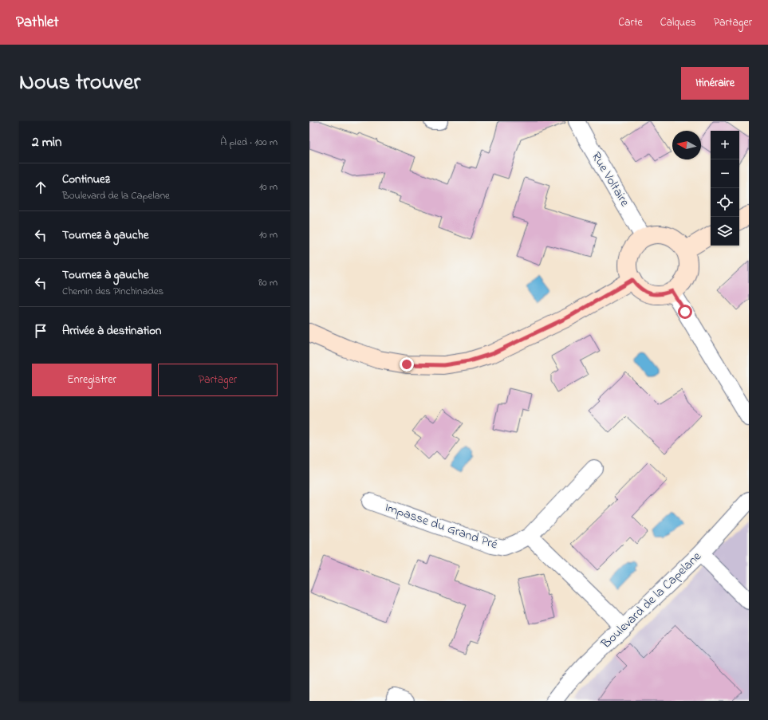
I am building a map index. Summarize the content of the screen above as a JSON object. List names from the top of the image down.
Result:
{
  "streets": {
    "street": ["Rue Voltaire", "Impasse du Grand Pré", "Boulevard de la Capelane"]
  },
  "north": "left",
  "page": {
    "header": "Pathlet",
    "nav": ["Carte", "Calques", "Partager"],
    "title": "Nous trouver",
    "buttons": [
      "Itinéraire",
      ["Enregistrer", "Partager"]
    ],
    "heading": ["2 min", "À pied · 100 m"],
    "map_buttons": ["+", "−"],
    "list": [
      ["Continuez", "Boulevard de la Capelane", "10 m"],
      ["Tournez à gauche", "10 m"],
      ["Tournez à gauche", "Chemin des Pinchinades", "80 m"],
      "Arrivée à destination"
    ]
  }
}
